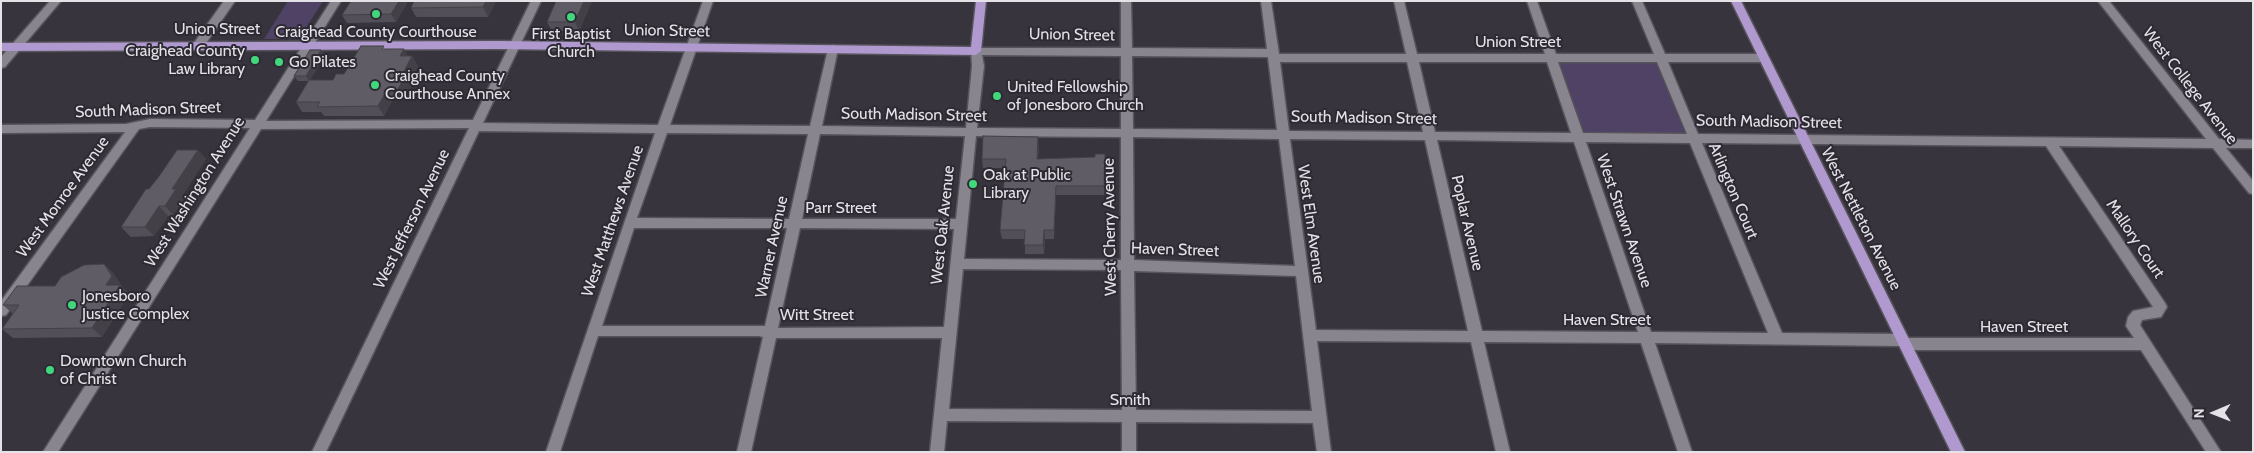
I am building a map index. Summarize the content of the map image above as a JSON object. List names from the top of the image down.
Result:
{
  "streets": {
    "main road": ["Union Street", "West Nettleton Avenue", "West Oak Avenue"],
    "street": [
      "West College Avenue",
      "South Madison Street",
      "Arlington Court",
      "West Washington Avenue",
      "West Monroe Avenue",
      "Parr Street",
      "West Jefferson Avenue",
      "West Matthews Avenue",
      "West Strawn Avenue",
      "Poplar Avenue",
      "West Elm Avenue",
      "West Cherry Avenue",
      "Mallory Court",
      "Warner Avenue",
      "Haven Street",
      "Witt Street",
      "Smith"
    ]
  },
  "crossings": [
    ["Union Street", "Arlington Court"],
    ["Union Street", "West Washington Avenue"],
    ["Union Street", "West Jefferson Avenue"],
    ["Union Street", "West Nettleton Avenue"],
    ["Union Street", "West Matthews Avenue"],
    ["Union Street", "West Strawn Avenue"],
    ["Union Street", "Poplar Avenue"],
    ["Union Street", "West Elm Avenue"],
    ["Union Street", "West Oak Avenue"],
    ["Union Street", "West Cherry Avenue"],
    ["Union Street", "Warner Avenue"],
    ["West College Avenue", "South Madison Street"],
    ["South Madison Street", "Arlington Court"],
    ["South Madison Street", "West Washington Avenue"],
    ["South Madison Street", "West Monroe Avenue"],
    ["South Madison Street", "West Jefferson Avenue"],
    ["South Madison Street", "West Nettleton Avenue"],
    ["South Madison Street", "West Matthews Avenue"],
    ["South Madison Street", "West Strawn Avenue"],
    ["South Madison Street", "Poplar Avenue"],
    ["South Madison Street", "West Elm Avenue"],
    ["South Madison Street", "West Oak Avenue"],
    ["South Madison Street", "West Cherry Avenue"],
    ["South Madison Street", "Mallory Court"],
    ["South Madison Street", "Warner Avenue"],
    ["Arlington Court", "Haven Street"],
    ["Parr Street", "West Matthews Avenue"],
    ["Parr Street", "West Oak Avenue"],
    ["Parr Street", "Warner Avenue"],
    ["West Nettleton Avenue", "Haven Street"],
    ["West Matthews Avenue", "Witt Street"],
    ["West Strawn Avenue", "Haven Street"],
    ["Poplar Avenue", "Haven Street"],
    ["West Elm Avenue", "Haven Street"],
    ["West Elm Avenue", "Smith"],
    ["West Oak Avenue", "Haven Street"],
    ["West Oak Avenue", "Witt Street"],
    ["West Oak Avenue", "Smith"],
    ["West Cherry Avenue", "Haven Street"],
    ["West Cherry Avenue", "Smith"],
    ["Mallory Court", "Haven Street"],
    ["Warner Avenue", "Witt Street"]
  ],
  "places": [
    "Craighead County Courthouse",
    "First Baptist Church",
    "Craighead County Law Library",
    "Go Pilates",
    "Craighead County Courthouse Annex",
    "United Fellowship of Jonesboro Church",
    "Oak at Public Library",
    "Jonesboro Justice Complex",
    "Downtown Church of Christ"
  ],
  "north": "left"
}
